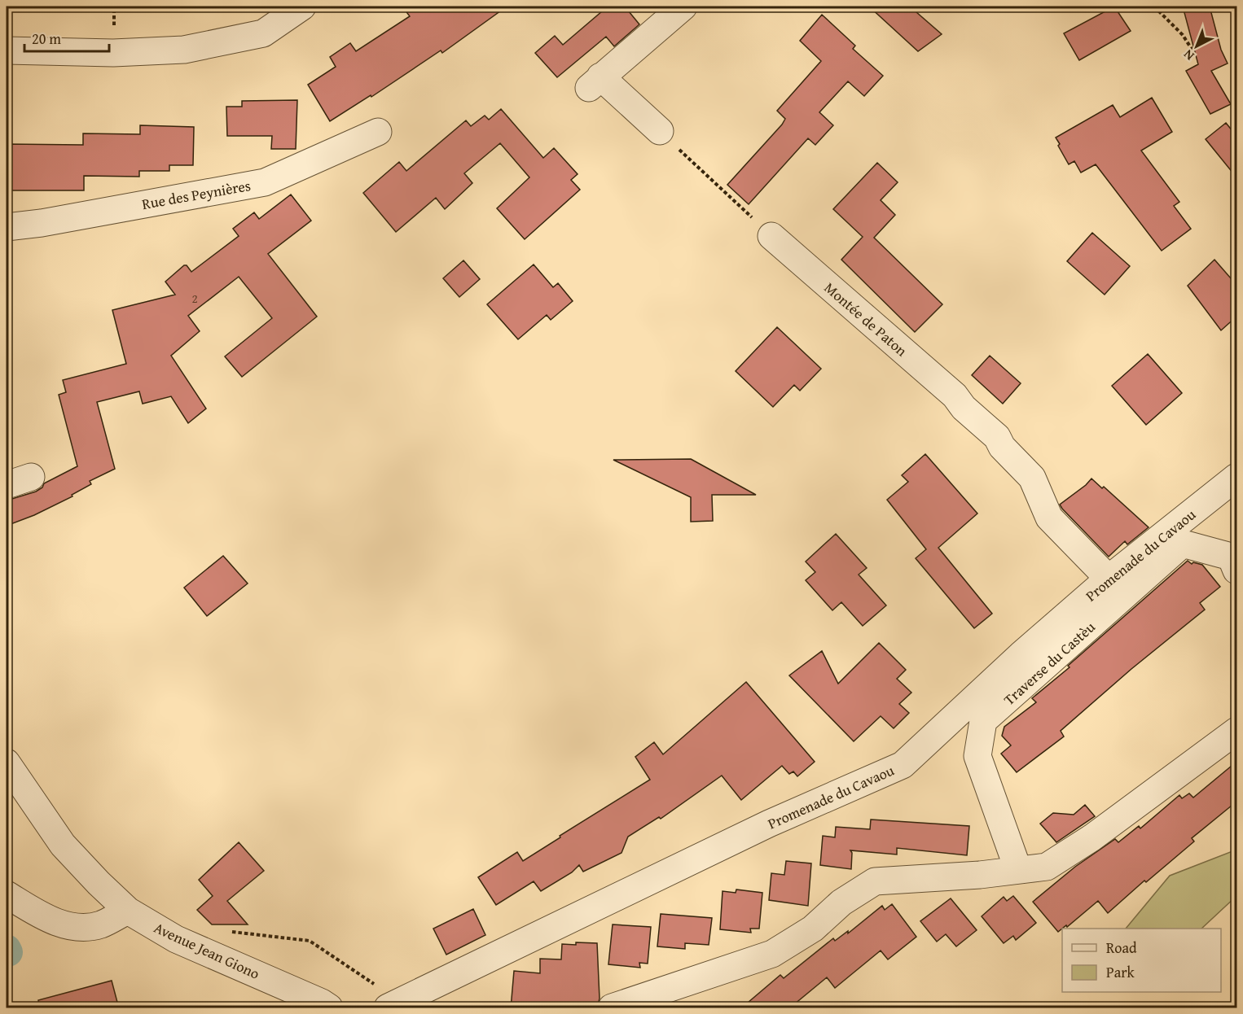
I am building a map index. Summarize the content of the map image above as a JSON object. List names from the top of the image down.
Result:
{
  "streets": {
    "street": [
      "Rue des Peynières",
      "Montée de Paton",
      "Promenade du Cavaou",
      "Traverse du Castèu",
      "Avenue Jean Giono"
    ]
  },
  "crossings": [
    ["Montée de Paton", "Promenade du Cavaou"]
  ],
  "house_numbers": ["2"],
  "legend": ["Road", "Park"],
  "scale_bar": "20 m",
  "north": "bottom left"
}
